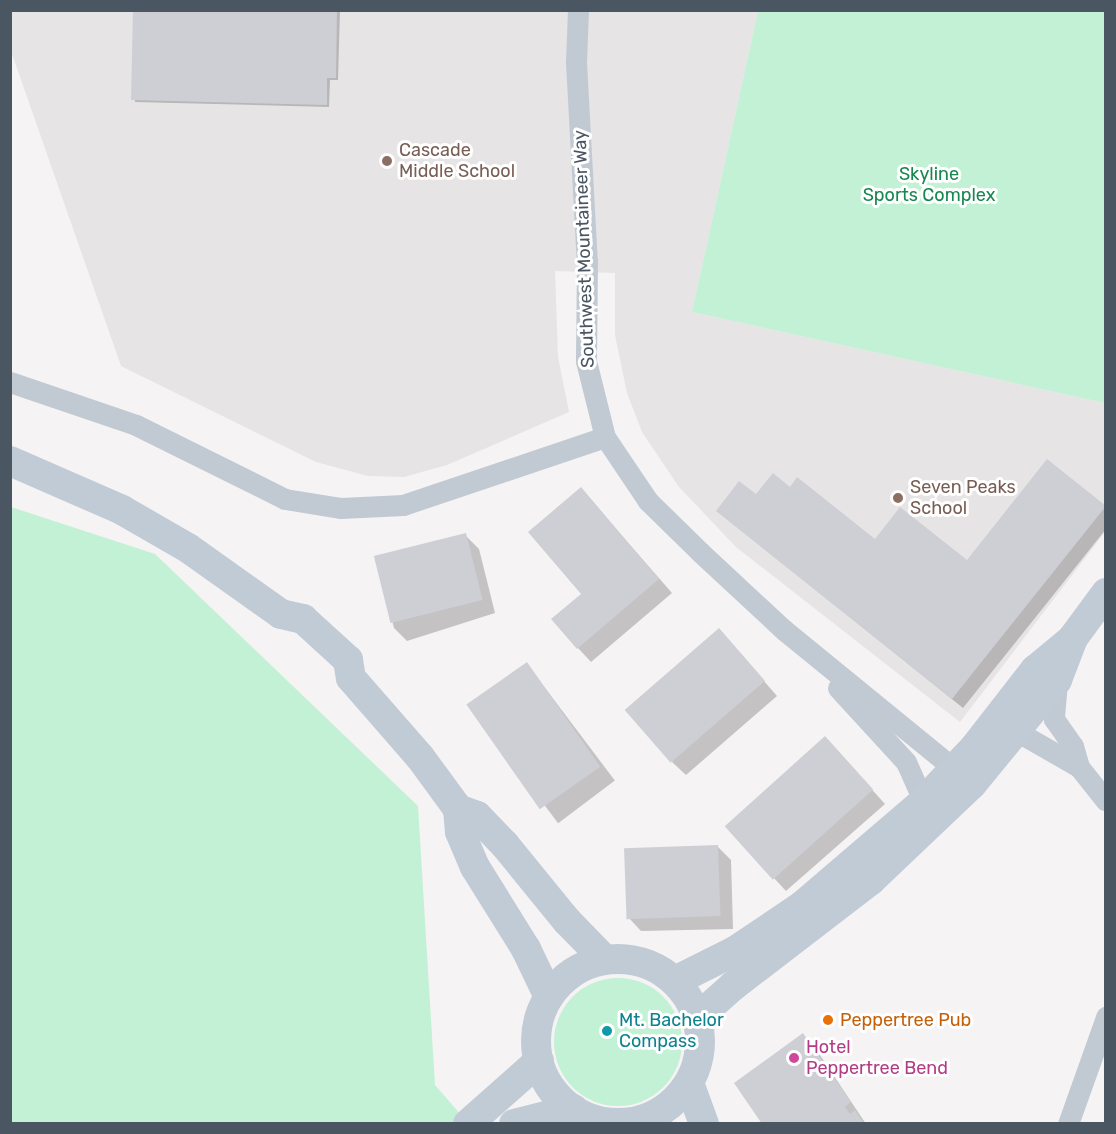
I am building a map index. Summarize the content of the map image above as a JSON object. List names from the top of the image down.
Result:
{
  "streets": {
    "street": ["Southwest Mountaineer Way"]
  },
  "parks": ["Skyline Sports Complex"],
  "places": [
    "Cascade Middle School",
    "Seven Peaks School",
    "Peppertree Pub",
    "Mt. Bachelor Compass",
    "Hotel Peppertree Bend"
  ]
}
